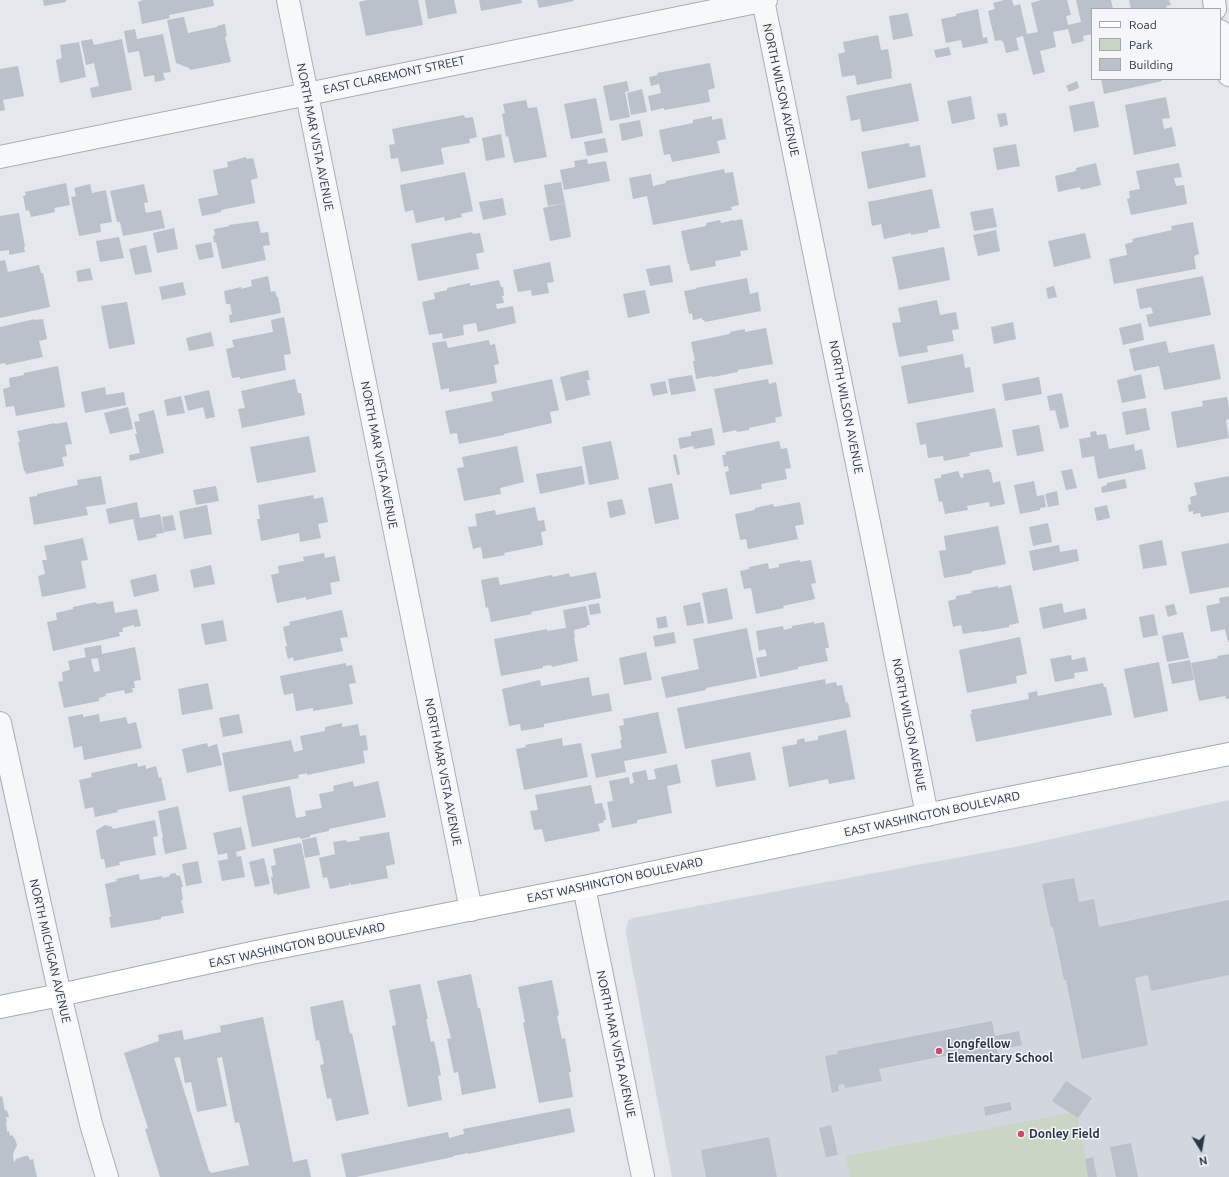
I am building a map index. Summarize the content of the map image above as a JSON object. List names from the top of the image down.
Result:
{
  "streets": {
    "main road": ["EAST WASHINGTON BOULEVARD"],
    "street": [
      "EAST CLAREMONT STREET",
      "NORTH WILSON AVENUE",
      "NORTH MAR VISTA AVENUE",
      "NORTH MICHIGAN AVENUE"
    ]
  },
  "crossings": [
    ["EAST CLAREMONT STREET", "NORTH WILSON AVENUE"],
    ["EAST CLAREMONT STREET", "NORTH MAR VISTA AVENUE"],
    ["NORTH WILSON AVENUE", "EAST WASHINGTON BOULEVARD"],
    ["NORTH MAR VISTA AVENUE", "EAST WASHINGTON BOULEVARD"],
    ["EAST WASHINGTON BOULEVARD", "NORTH MICHIGAN AVENUE"]
  ],
  "places": ["Longfellow Elementary School", "Donley Field"],
  "legend": ["Road", "Park", "Building"],
  "north": "bottom"
}
